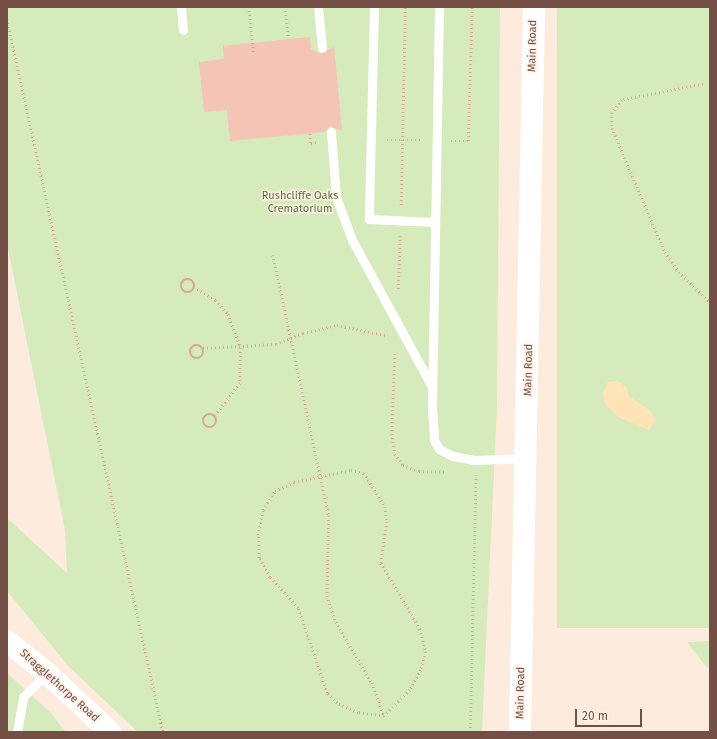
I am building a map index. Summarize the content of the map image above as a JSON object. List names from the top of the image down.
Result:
{
  "streets": {
    "street": ["Main Road", "Stragglethorpe Road"]
  },
  "parks": ["Rushcliffe Oaks Crematorium"],
  "scale_bar": "20 m"
}
